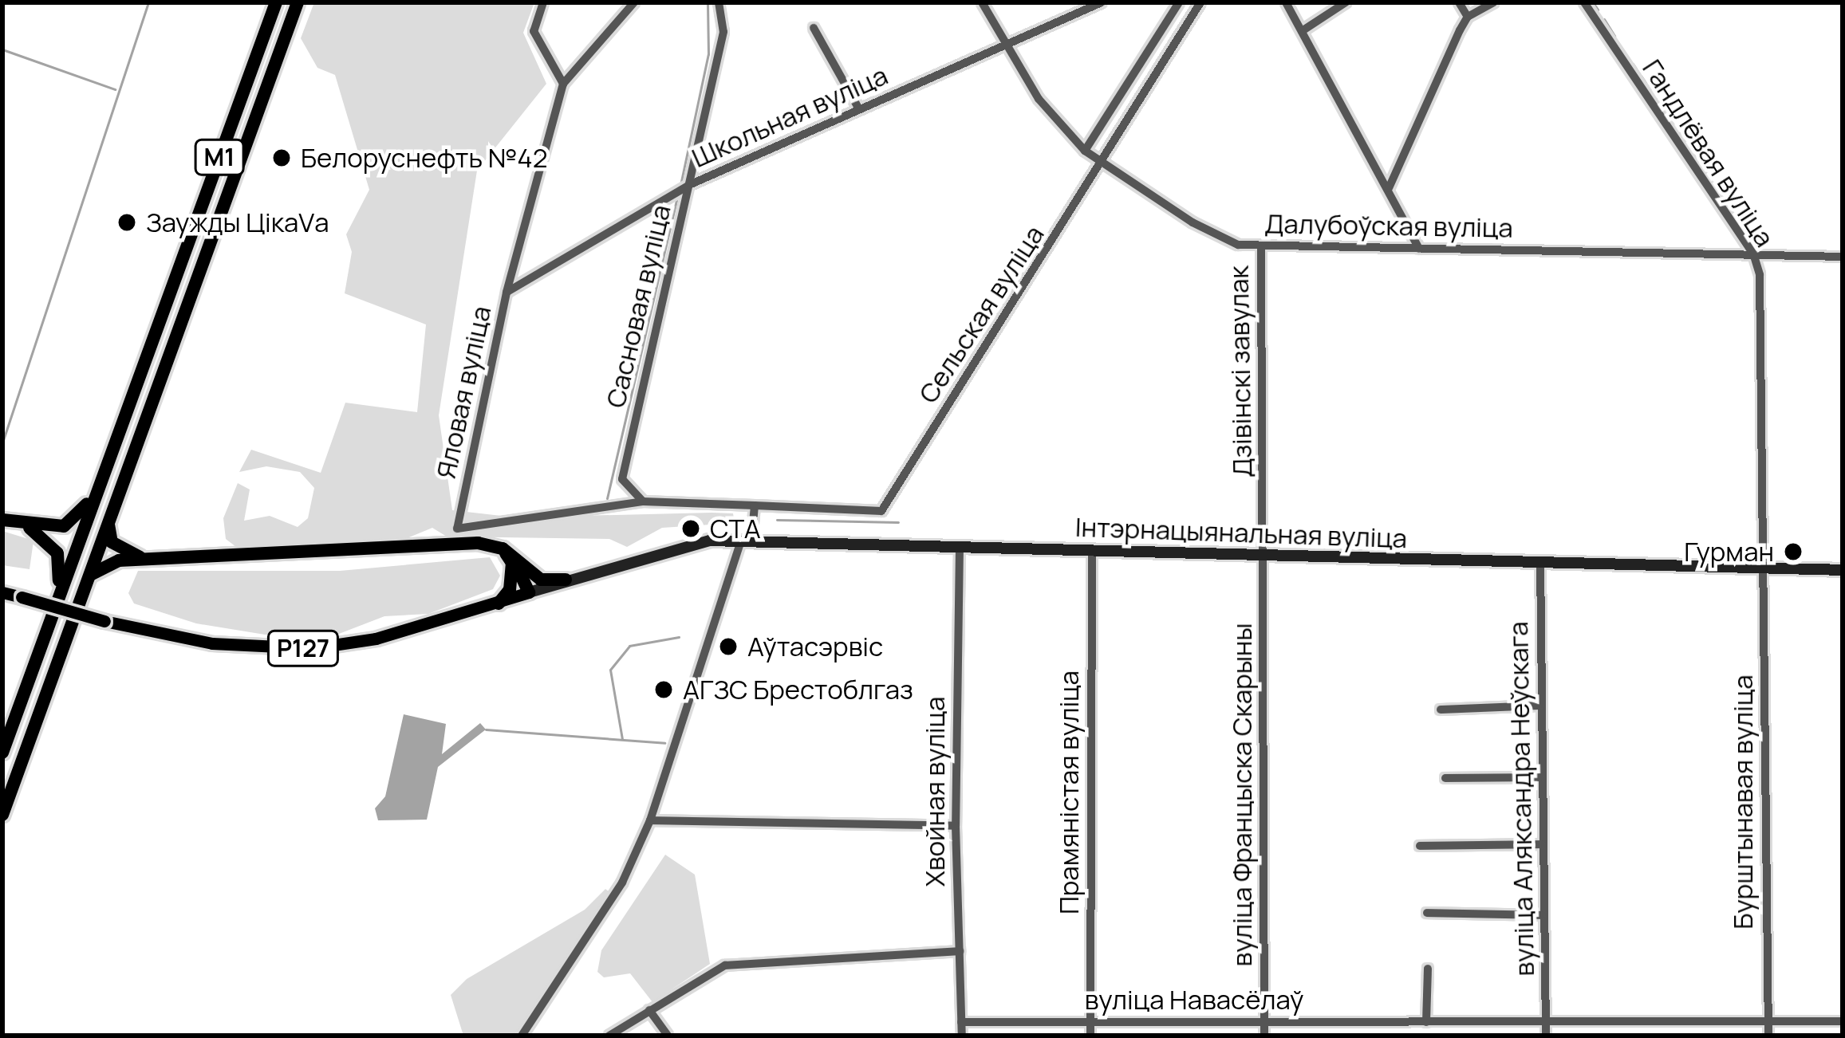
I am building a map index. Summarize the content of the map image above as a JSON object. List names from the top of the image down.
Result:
{
  "streets": {
    "highway": ["М1"],
    "main road": ["Інтэрнацыянальная вуліца", "Р127"],
    "street": [
      "Школьная вуліца",
      "Гандлёвая вуліца",
      "Далубоўская вуліца",
      "Сасновая вуліца",
      "Сельская вуліца",
      "Дзівінскі завулак",
      "Яловая вуліца",
      "Хвойная вуліца",
      "Прамяністая вуліца",
      "вуліца Францыска Скарыны",
      "вуліца Аляксандра Неўскага",
      "Бурштынавая вуліца",
      "вуліца Навасёлаў"
    ]
  },
  "crossings": [
    ["Школьная вуліца", "Далубоўская вуліца"],
    ["Школьная вуліца", "Сасновая вуліца"],
    ["Школьная вуліца", "Яловая вуліца"],
    ["Гандлёвая вуліца", "Далубоўская вуліца"],
    ["Гандлёвая вуліца", "Інтэрнацыянальная вуліца"],
    ["Гандлёвая вуліца", "Бурштынавая вуліца"],
    ["Далубоўская вуліца", "Сельская вуліца"],
    ["Далубоўская вуліца", "Дзівінскі завулак"],
    ["Сасновая вуліца", "Яловая вуліца"],
    ["Дзівінскі завулак", "Інтэрнацыянальная вуліца"],
    ["Дзівінскі завулак", "вуліца Францыска Скарыны"],
    ["Інтэрнацыянальная вуліца", "Р127"],
    ["Інтэрнацыянальная вуліца", "Хвойная вуліца"],
    ["Інтэрнацыянальная вуліца", "Прамяністая вуліца"],
    ["Інтэрнацыянальная вуліца", "вуліца Францыска Скарыны"],
    ["Інтэрнацыянальная вуліца", "вуліца Аляксандра Неўскага"],
    ["Інтэрнацыянальная вуліца", "Бурштынавая вуліца"],
    ["Хвойная вуліца", "вуліца Навасёлаў"],
    ["Прамяністая вуліца", "вуліца Навасёлаў"],
    ["вуліца Францыска Скарыны", "вуліца Навасёлаў"],
    ["вуліца Аляксандра Неўскага", "вуліца Навасёлаў"],
    ["Бурштынавая вуліца", "вуліца Навасёлаў"]
  ],
  "places": [
    "Белоруснефть №42",
    "Заужды ЦікаVа",
    "СТА",
    "Гурман",
    "Аўтасэрвіс",
    "АГЗС Брестоблгаз"
  ]
}
